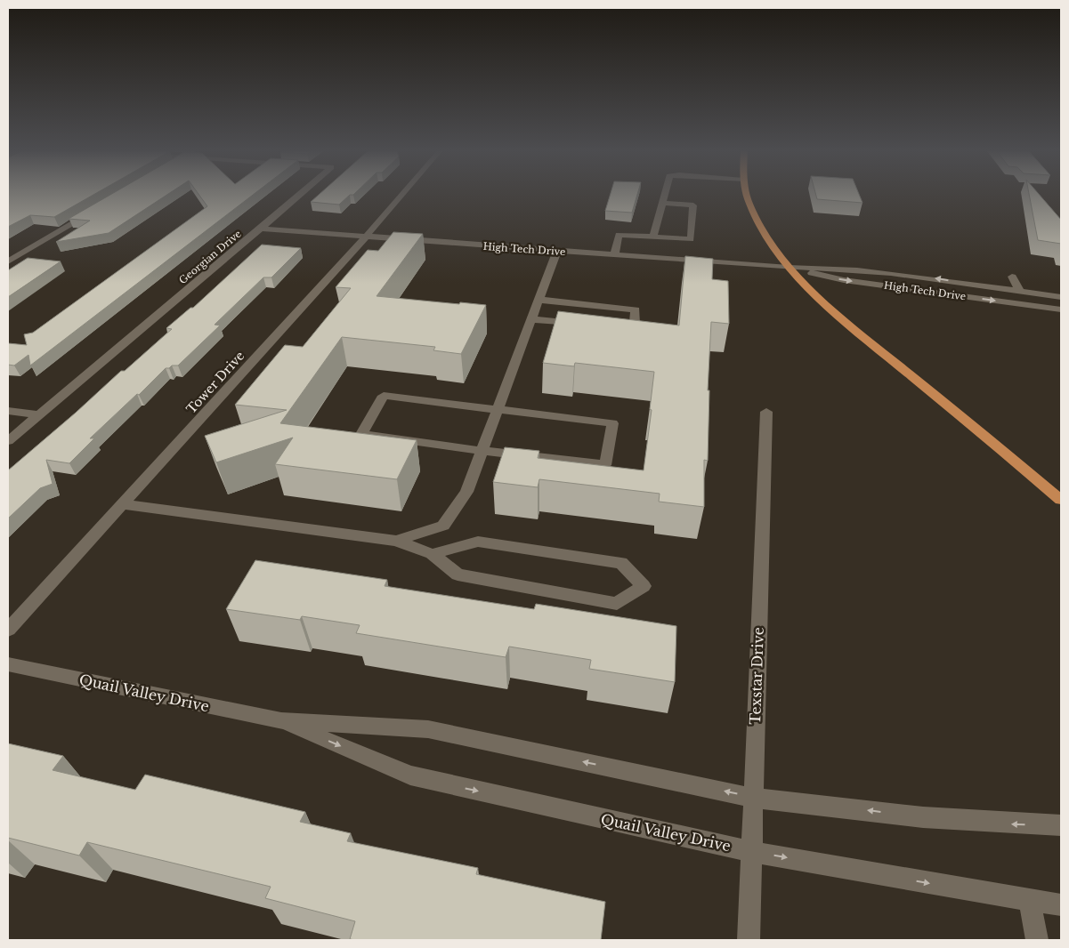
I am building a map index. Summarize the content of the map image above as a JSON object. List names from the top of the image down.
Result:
{
  "streets": {
    "street": [
      "High Tech Drive",
      "Georgian Drive",
      "Tower Drive",
      "Texstar Drive",
      "Quail Valley Drive"
    ]
  },
  "crossings": [
    ["High Tech Drive", "Georgian Drive"],
    ["High Tech Drive", "Tower Drive"],
    ["Texstar Drive", "Quail Valley Drive"]
  ]
}
